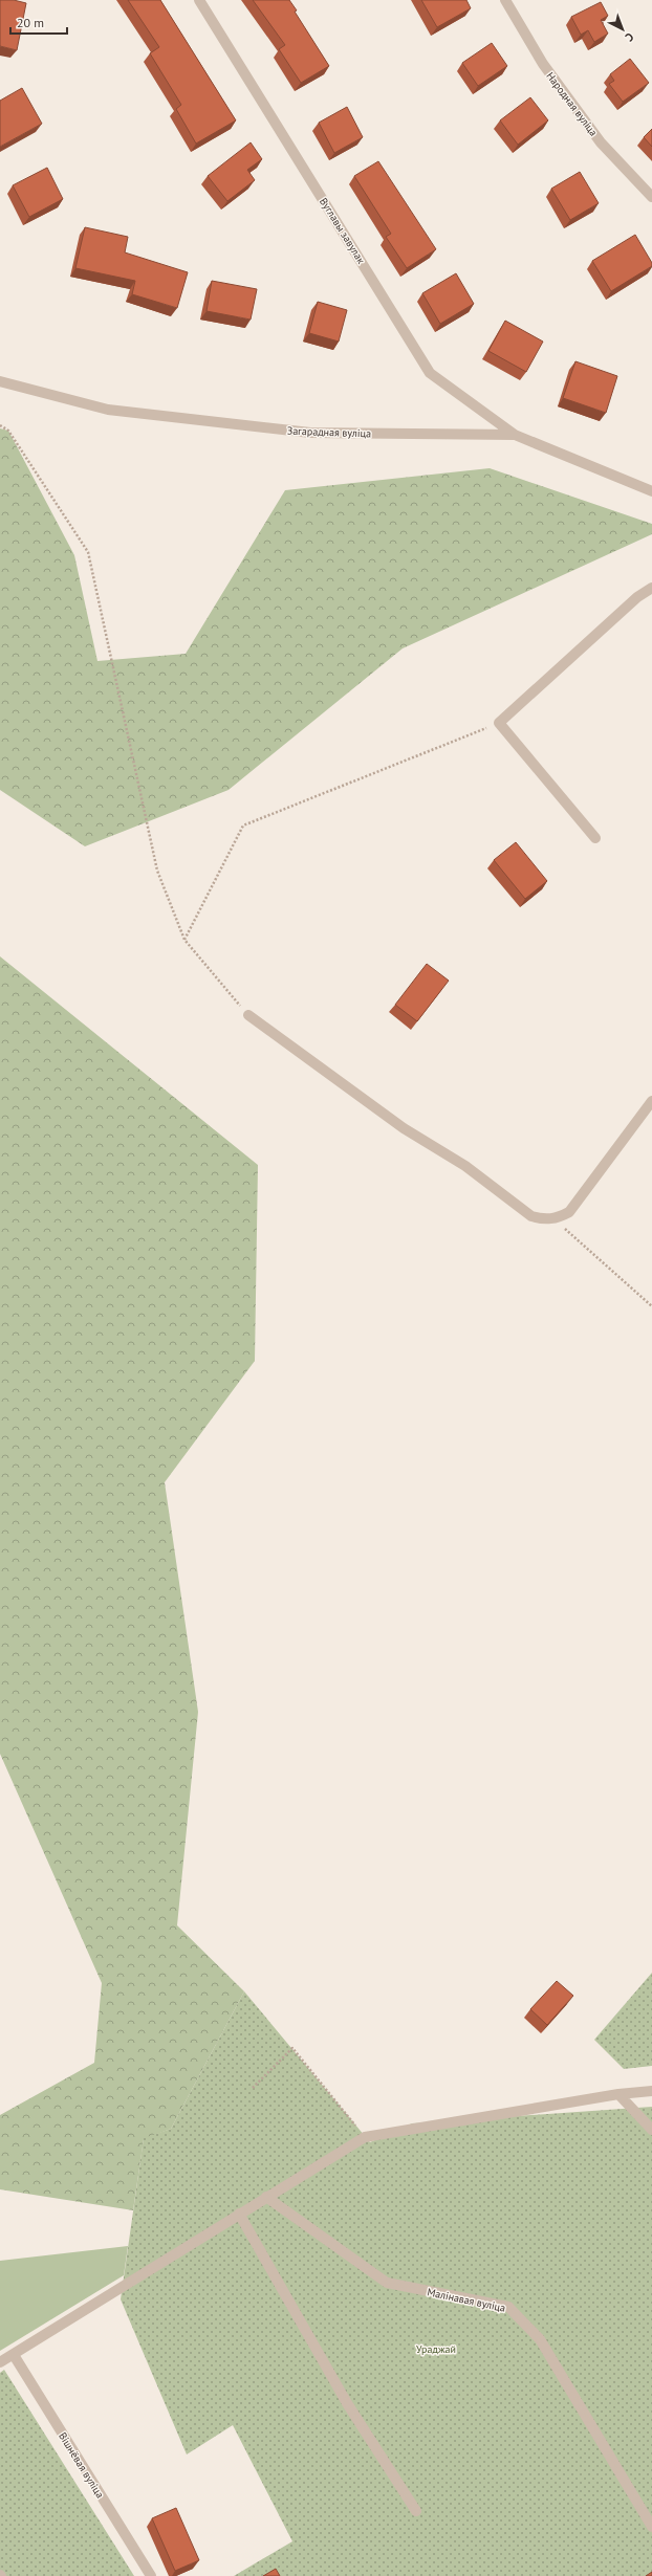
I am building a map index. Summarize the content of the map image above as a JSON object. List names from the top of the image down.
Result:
{
  "streets": {
    "street": [
      "Народная вуліца",
      "Вуглавы завулак",
      "Загарадная вуліца",
      "Малінавая вуліца",
      "Вішнёвая вуліца"
    ]
  },
  "crossings": [
    ["Вуглавы завулак", "Загарадная вуліца"]
  ],
  "parks": ["Ураджай"],
  "scale_bar": "20 m",
  "north": "bottom right"
}
